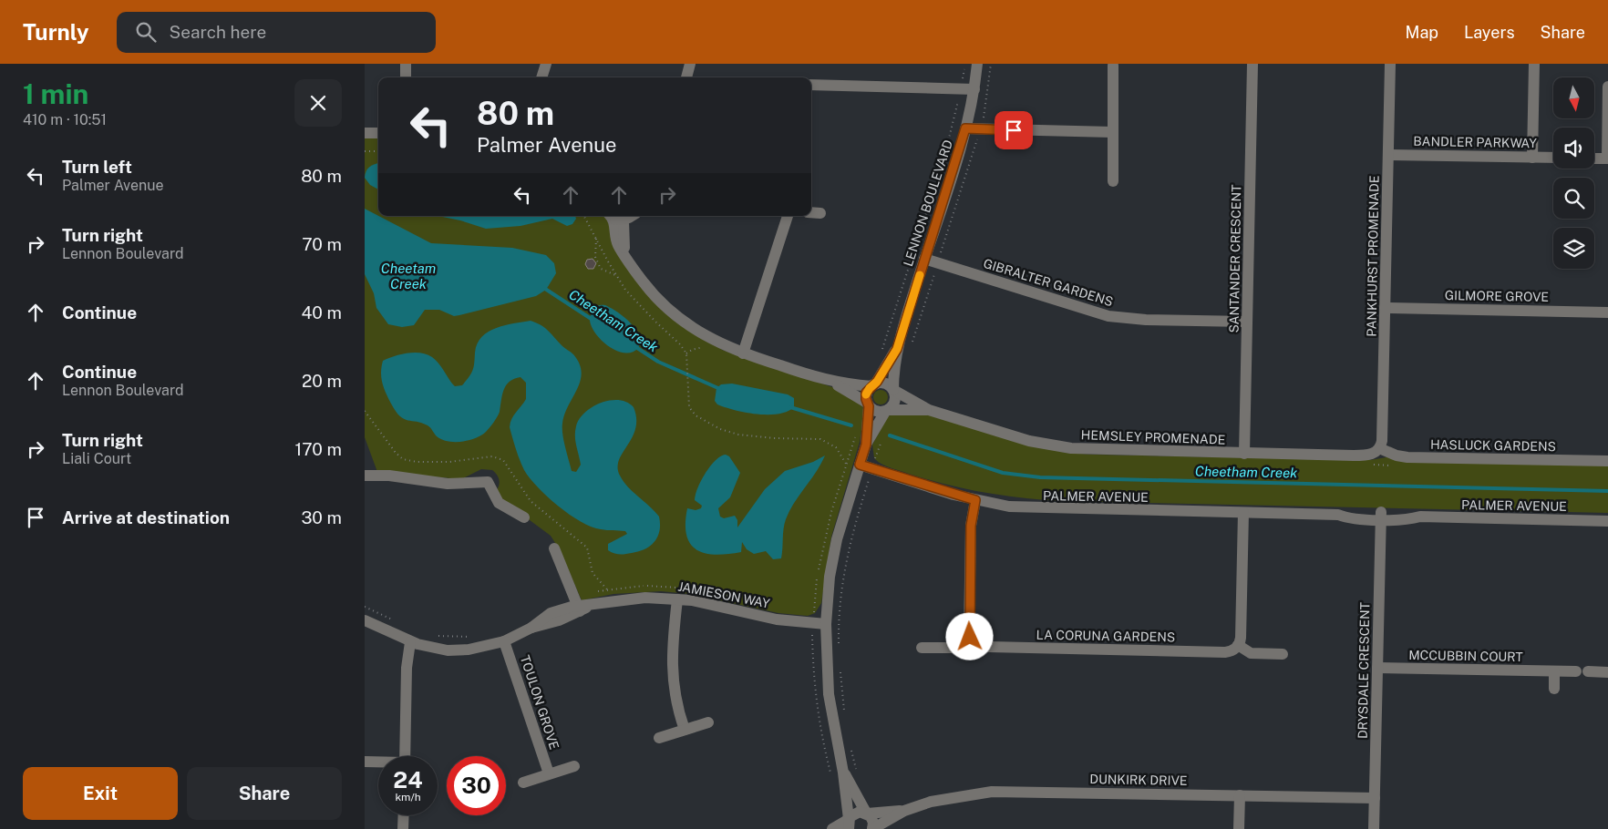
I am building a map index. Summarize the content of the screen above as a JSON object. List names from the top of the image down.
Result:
{
  "streets": {
    "street": [
      "BANDLER PARKWAY",
      "LENNON BOULEVARD",
      "PANKHURST PROMENADE",
      "SANTANDER CRESCENT",
      "GIBRALTER GARDENS",
      "GILMORE GROVE",
      "HEMSLEY PROMENADE",
      "HASLUCK GARDENS",
      "PALMER AVENUE",
      "JAMIESON WAY",
      "LA CORUNA GARDENS",
      "MCCUBBIN COURT",
      "DRYSDALE CRESCENT",
      "TOULON GROVE",
      "DUNKIRK DRIVE"
    ]
  },
  "crossings": [
    ["BANDLER PARKWAY", "PANKHURST PROMENADE"],
    ["LENNON BOULEVARD", "GIBRALTER GARDENS"],
    ["LENNON BOULEVARD", "HEMSLEY PROMENADE"],
    ["PANKHURST PROMENADE", "GILMORE GROVE"],
    ["PANKHURST PROMENADE", "HEMSLEY PROMENADE"],
    ["PANKHURST PROMENADE", "HASLUCK GARDENS"],
    ["SANTANDER CRESCENT", "GIBRALTER GARDENS"],
    ["SANTANDER CRESCENT", "HEMSLEY PROMENADE"],
    ["HEMSLEY PROMENADE", "HASLUCK GARDENS"],
    ["PALMER AVENUE", "DRYSDALE CRESCENT"],
    ["JAMIESON WAY", "TOULON GROVE"],
    ["MCCUBBIN COURT", "DRYSDALE CRESCENT"],
    ["DRYSDALE CRESCENT", "DUNKIRK DRIVE"]
  ],
  "water": ["Cheetam Creek", "Cheetham Creek"],
  "north": "bottom",
  "page": {
    "header": "Turnly",
    "search": "Search here",
    "nav": ["Map", "Layers", "Share"],
    "heading": ["1 min", "410 m · 10:51"],
    "turn": ["80 m", "Palmer Avenue"],
    "list": [
      {
        "name": "Turn left",
        "note": "Palmer Avenue",
        "value": "80 m"
      },
      {
        "name": "Turn right",
        "note": "Lennon Boulevard",
        "value": "70 m"
      },
      {
        "name": "Continue",
        "value": "40 m"
      },
      {
        "name": "Continue",
        "note": "Lennon Boulevard",
        "value": "20 m"
      },
      {
        "name": "Turn right",
        "note": "Liali Court",
        "value": "170 m"
      },
      {
        "name": "Arrive at destination",
        "value": "30 m"
      }
    ],
    "speed": "24 km/h",
    "limit": "30",
    "buttons": ["Exit", "Share"]
  }
}
